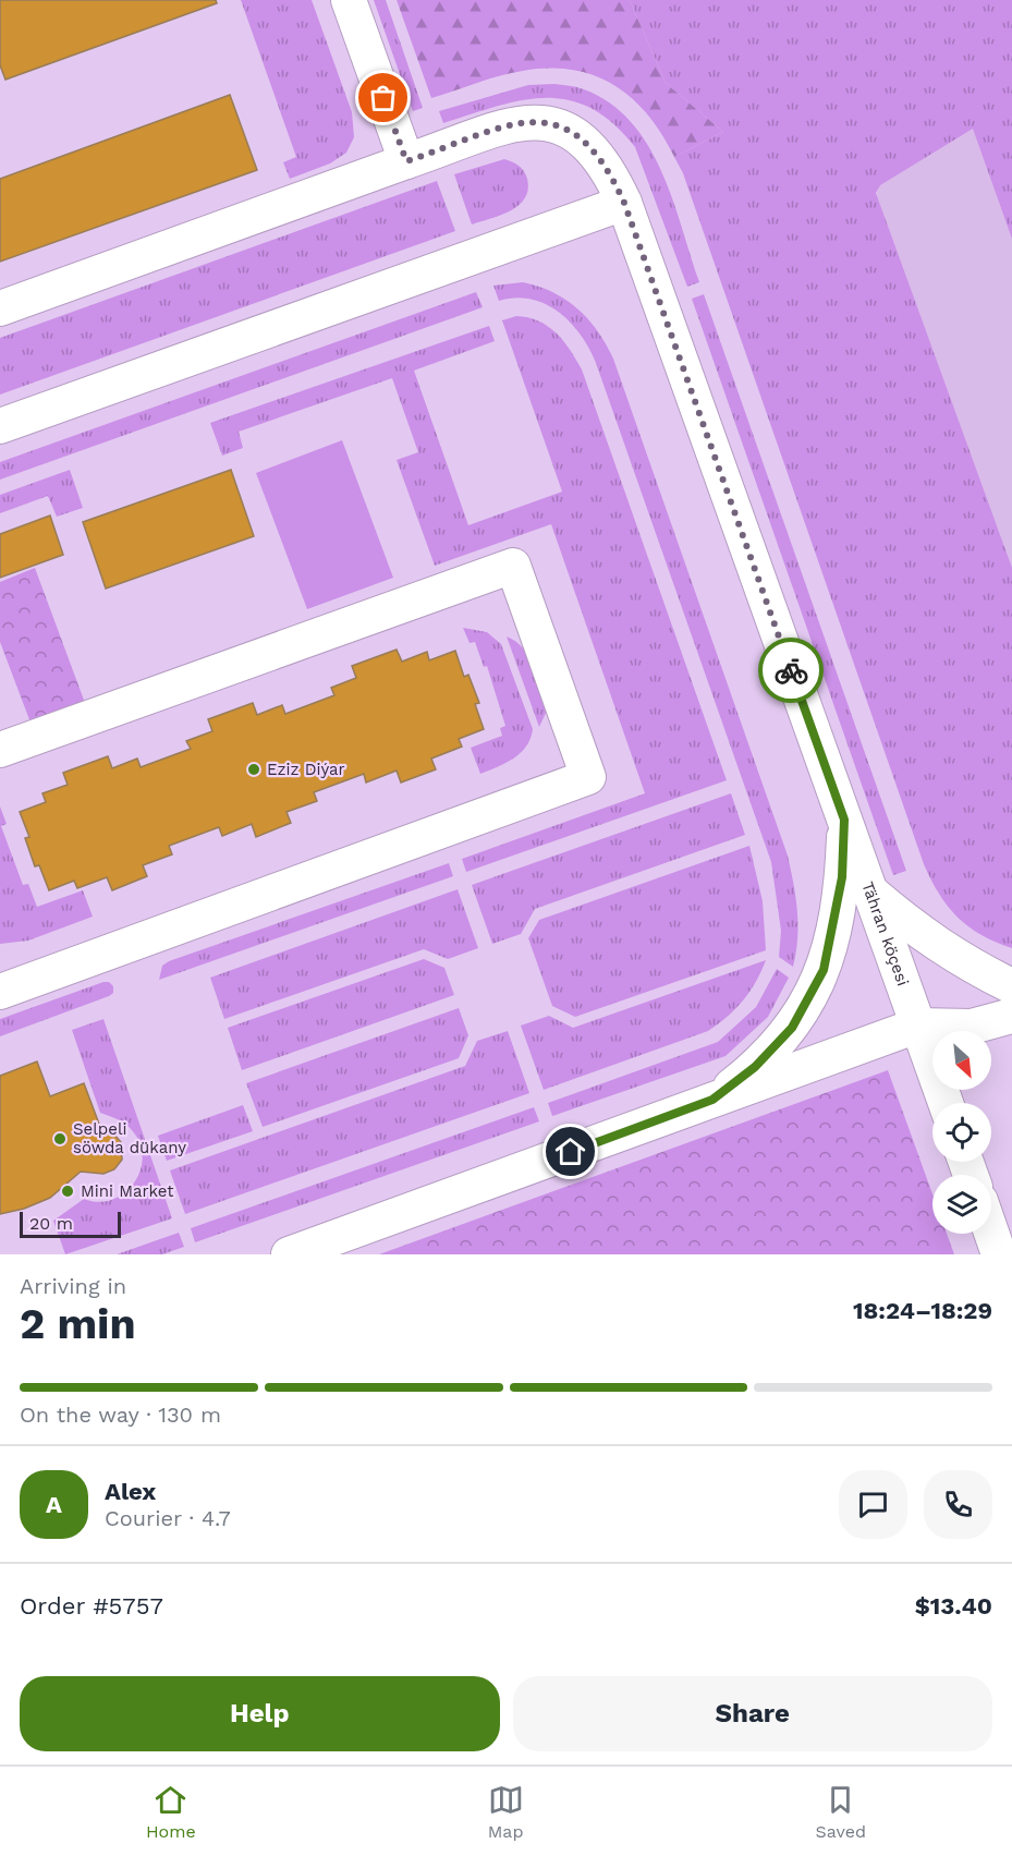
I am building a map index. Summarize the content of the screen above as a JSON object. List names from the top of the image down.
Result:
{
  "streets": {
    "street": ["Tähran köçesi"]
  },
  "places": ["Eziz Diýar", "Selpeli söwda dükany", "Mini Market"],
  "scale_bar": "20 m",
  "north": "bottom right",
  "page": {
    "scale": "20 m",
    "heading": ["2 min", "Arriving in", "18:24–18:29"],
    "panel": [
      "Alex",
      "Courier · 4.7",
      "Order #5757",
      "$13.40"
    ],
    "bar": "On the way · 130 m",
    "round": "A",
    "buttons": ["Help", "Share"],
    "tabs": ["Home", "Map", "Saved"]
  }
}
